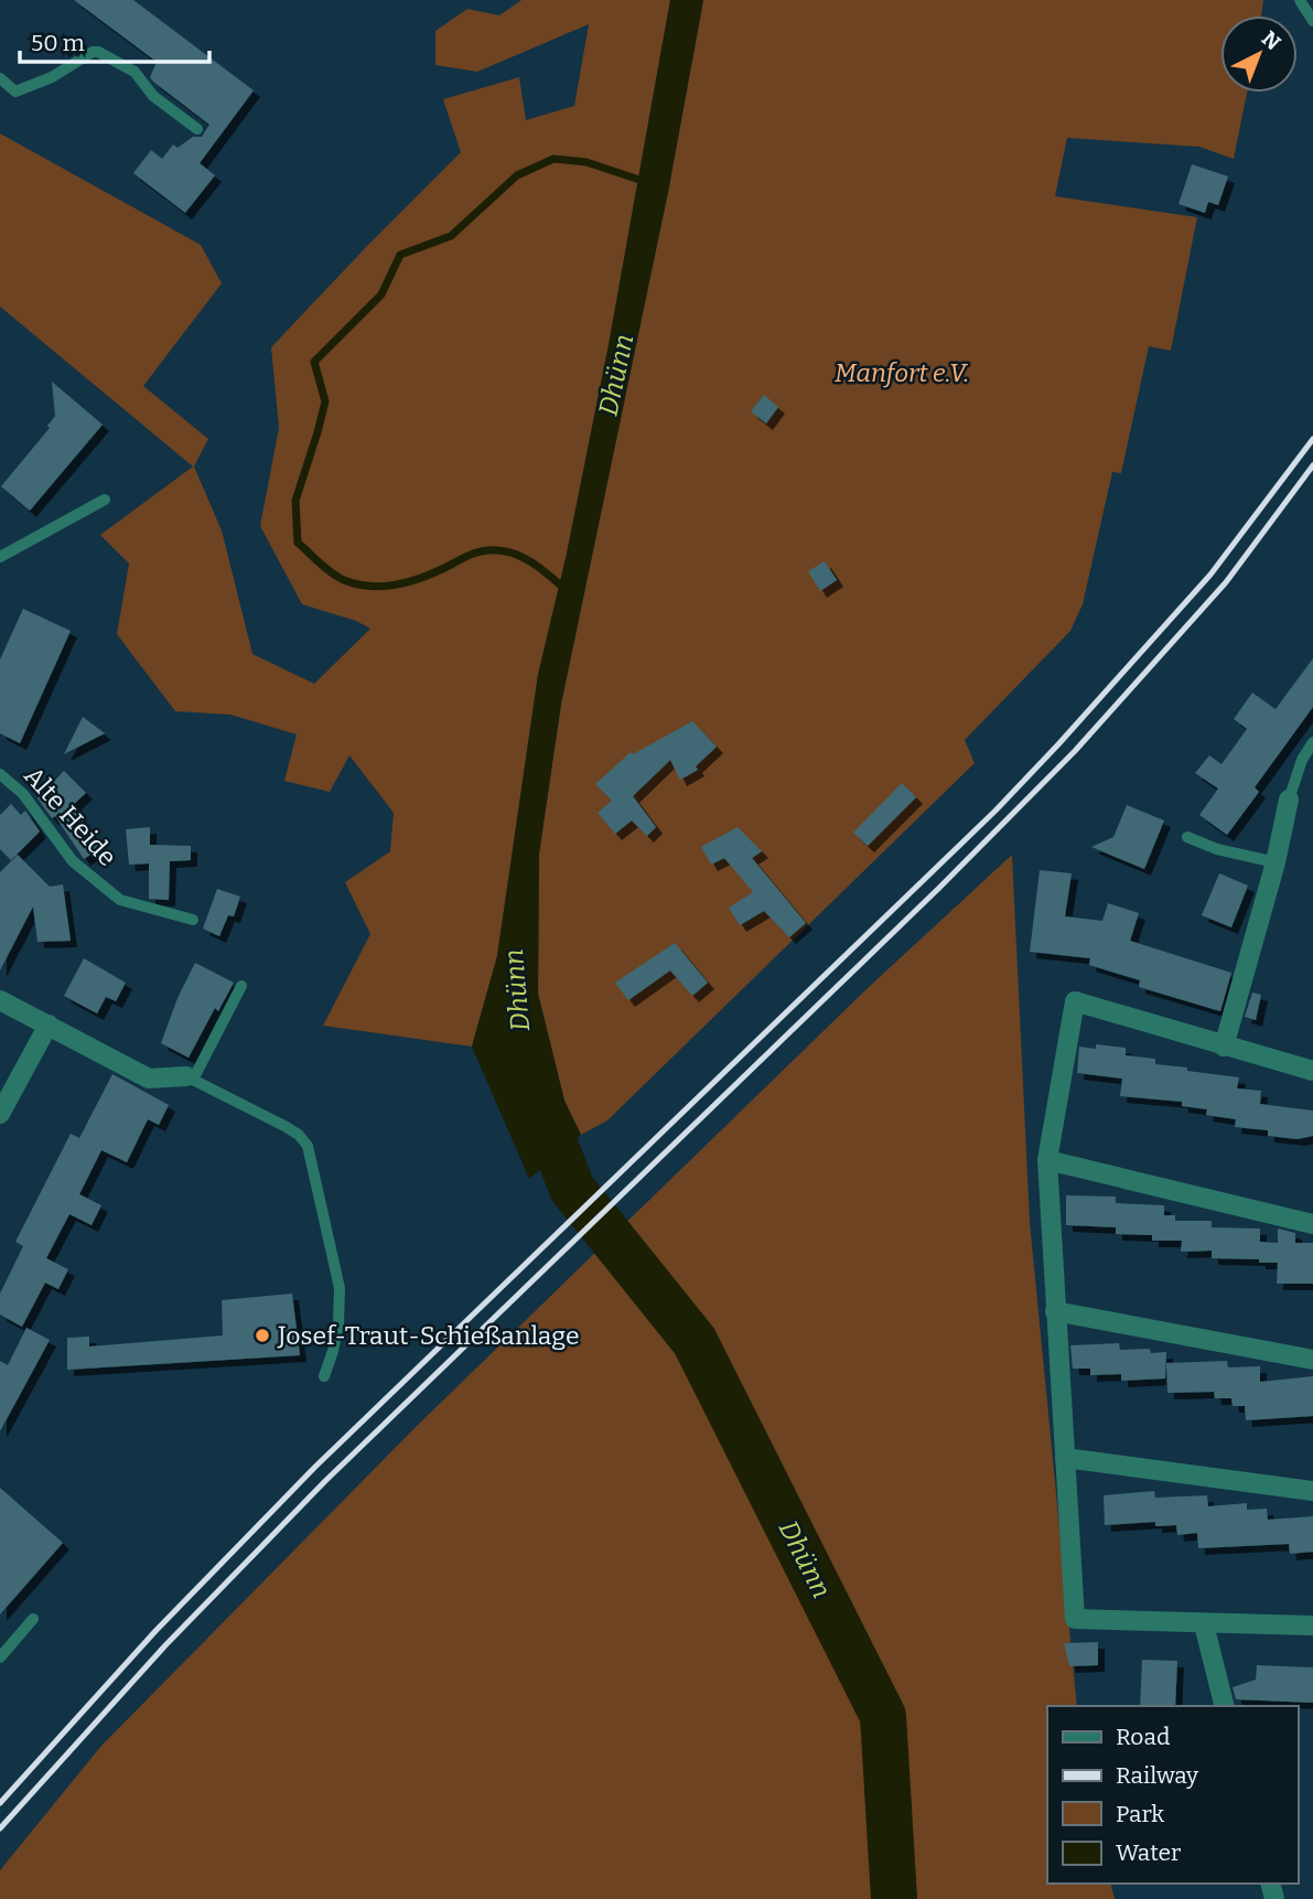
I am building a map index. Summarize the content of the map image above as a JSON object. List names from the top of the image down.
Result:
{
  "streets": {
    "lane": ["Alte Heide"]
  },
  "water": ["Dhünn"],
  "parks": ["Manfort e.V."],
  "places": ["Josef-Traut-Schießanlage"],
  "legend": [
    "Road",
    "Railway",
    "Park",
    "Water"
  ],
  "scale_bar": "50 m",
  "north": "top right"
}
